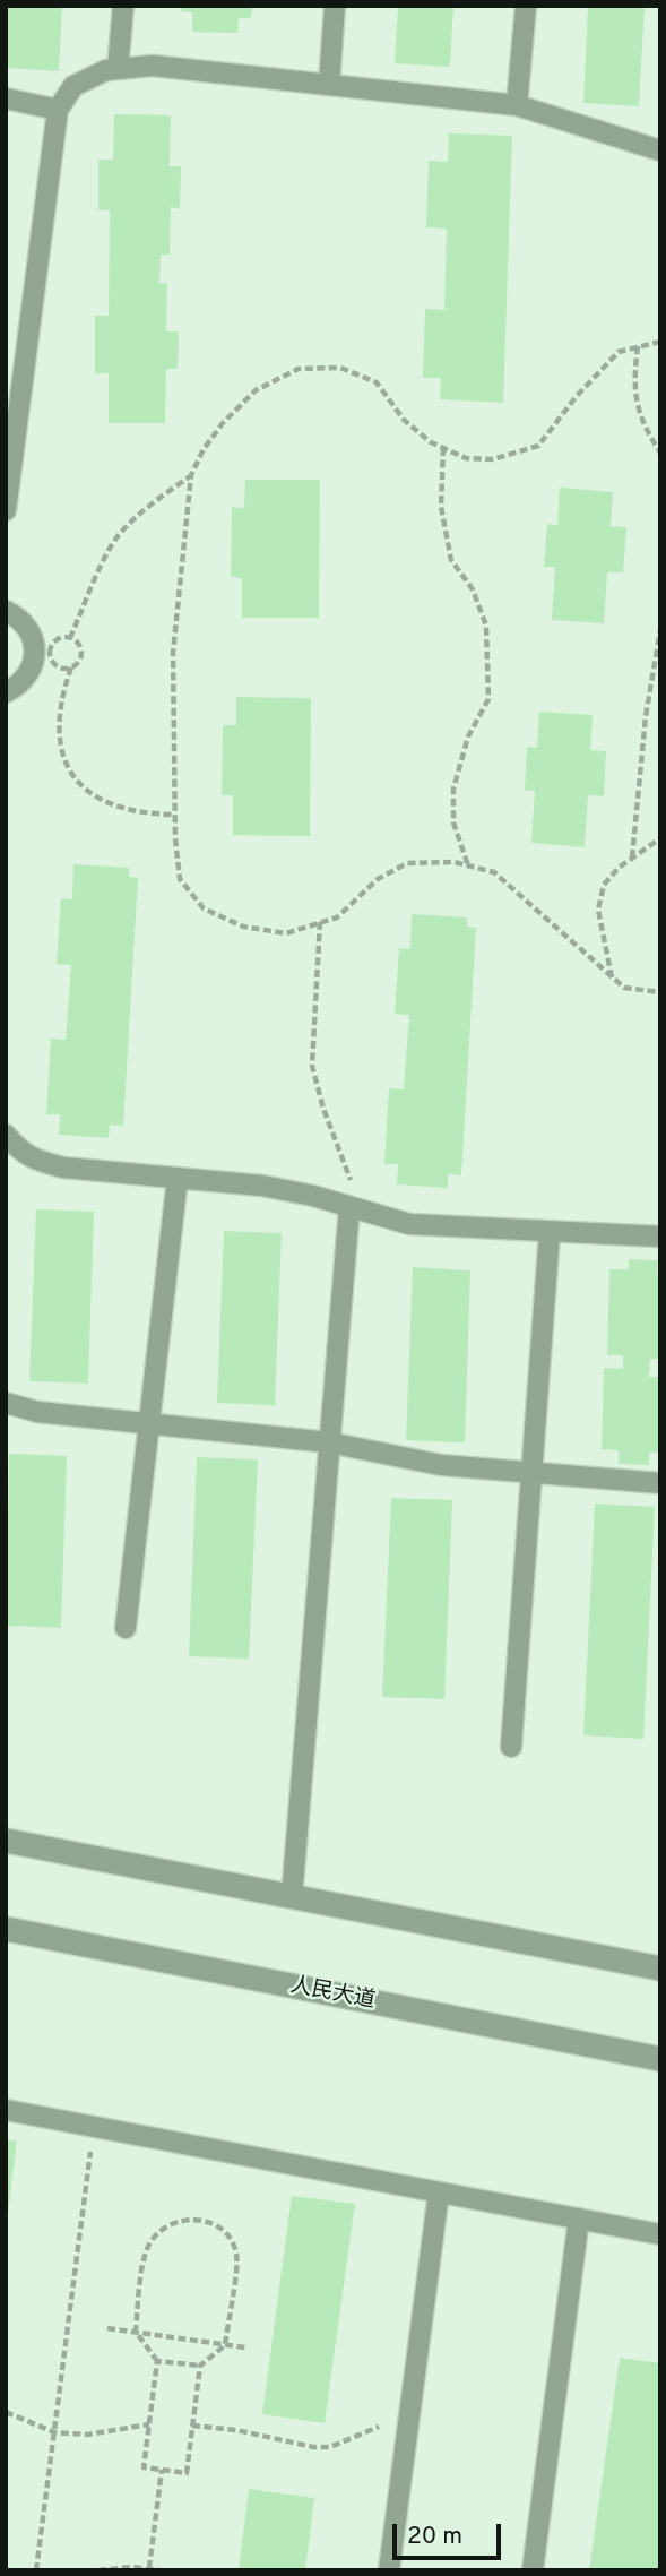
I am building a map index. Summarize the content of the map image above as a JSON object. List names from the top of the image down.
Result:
{
  "streets": {
    "street": ["人民大道"]
  },
  "scale_bar": "20 m"
}
